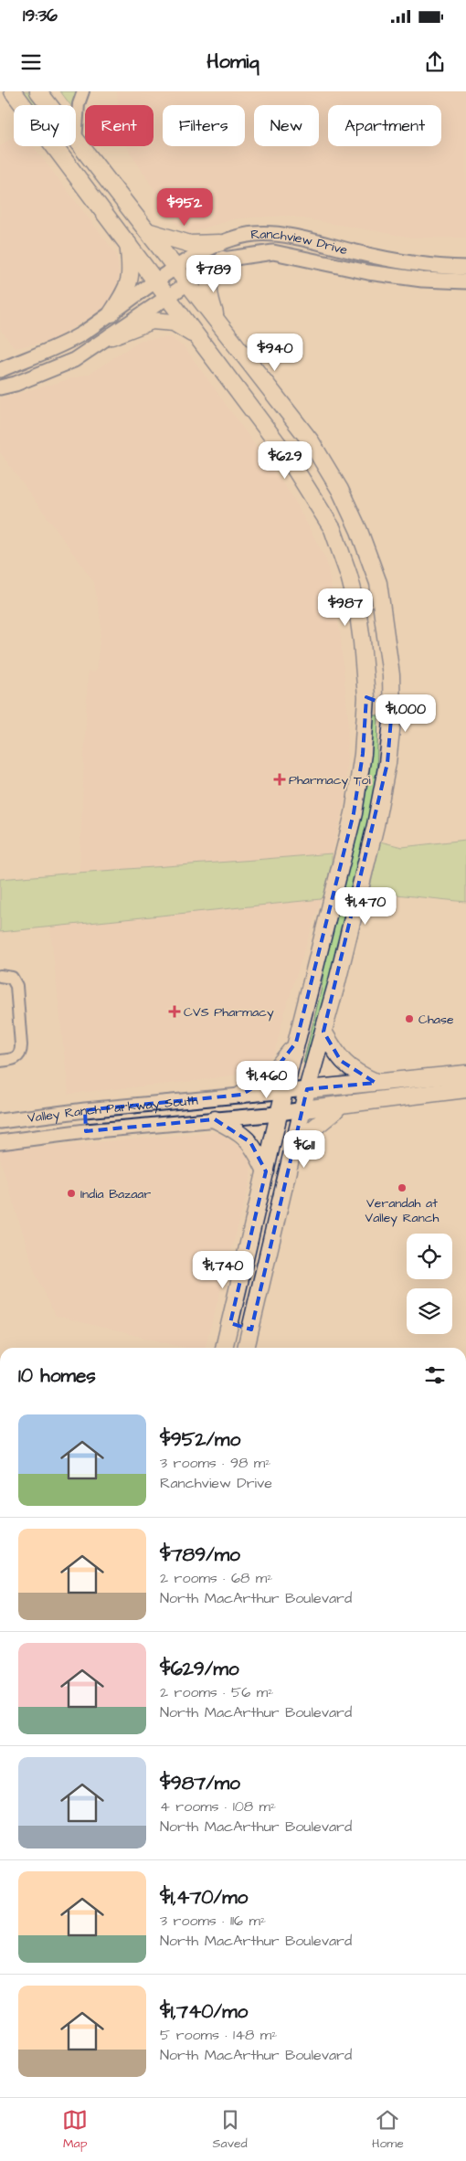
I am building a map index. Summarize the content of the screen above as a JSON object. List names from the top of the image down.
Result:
{
  "streets": {
    "street": ["Ranchview Drive", "Valley Ranch Parkway South"]
  },
  "places": {
    "health": ["Pharmacy Toi", "CVS Pharmacy"],
    "other": ["Chase", "Verandah at Valley Ranch", "India Bazaar"]
  },
  "page": {
    "status": "19:36",
    "header": "Homiq",
    "chip": [
      "Buy",
      "Rent",
      "Filters",
      "New",
      "Apartment"
    ],
    "price": [
      "$952",
      "$789",
      "$940",
      "$629",
      "$987",
      "$1,000",
      "$1,470",
      "$1,460",
      "$611",
      "$1,740"
    ],
    "heading": "10 homes",
    "list": [
      {
        "name": "$952/mo",
        "note": "3 rooms · 98 m² · Ranchview Drive"
      },
      {
        "name": "$789/mo",
        "note": "2 rooms · 68 m² · North MacArthur Boulevard"
      },
      {
        "name": "$629/mo",
        "note": "2 rooms · 56 m² · North MacArthur Boulevard"
      },
      {
        "name": "$987/mo",
        "note": "4 rooms · 108 m² · North MacArthur Boulevard"
      },
      {
        "name": "$1,470/mo",
        "note": "3 rooms · 116 m² · North MacArthur Boulevard"
      },
      {
        "name": "$1,740/mo",
        "note": "5 rooms · 148 m² · North MacArthur Boulevard"
      }
    ],
    "tabs": ["Map", "Saved", "Home"]
  }
}
